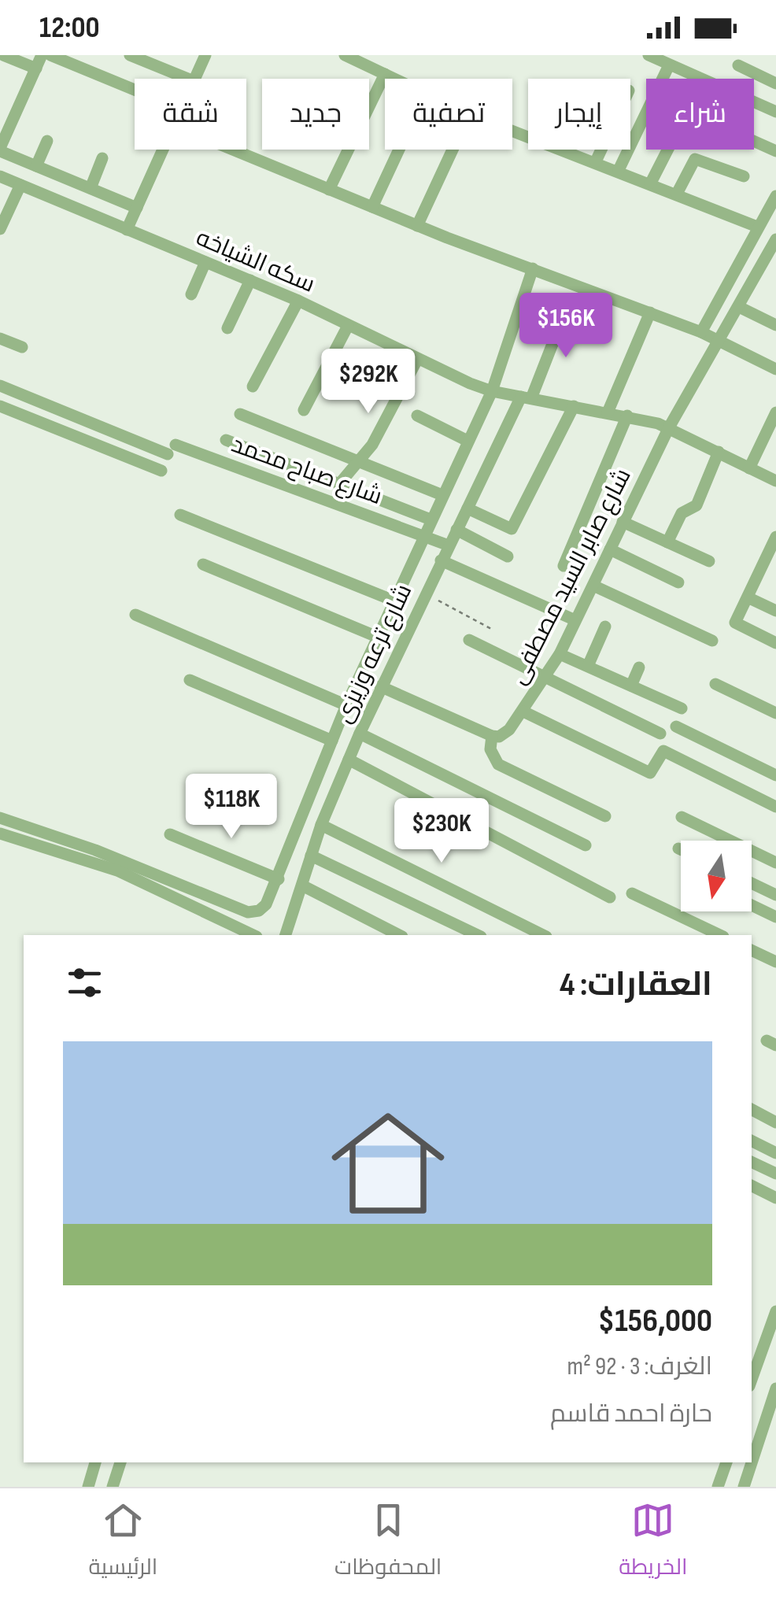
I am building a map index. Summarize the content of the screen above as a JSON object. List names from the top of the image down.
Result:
{
  "streets": {
    "street": [
      "سكه الشياخه",
      "شارع صباح محمد",
      "شارع صابر السيد مصطفى",
      "شارع ترعه وزيزى"
    ]
  },
  "crossings": [
    ["سكه الشياخه", "شارع صابر السيد مصطفى"],
    ["سكه الشياخه", "شارع ترعه وزيزى"],
    ["شارع صباح محمد", "شارع ترعه وزيزى"]
  ],
  "north": "bottom",
  "page": {
    "status": "12:00",
    "chip": [
      "شراء",
      "إيجار",
      "تصفية",
      "جديد",
      "شقة"
    ],
    "price": [
      "$156K",
      "$292K",
      "$118K",
      "$230K"
    ],
    "heading": "العقارات: 4",
    "list": [
      {
        "name": "$156,000",
        "note": "الغرف: 3 · 92 m² · حارة احمد قاسم"
      }
    ],
    "tabs": ["الخريطة", "المحفوظات", "الرئيسية"]
  }
}
